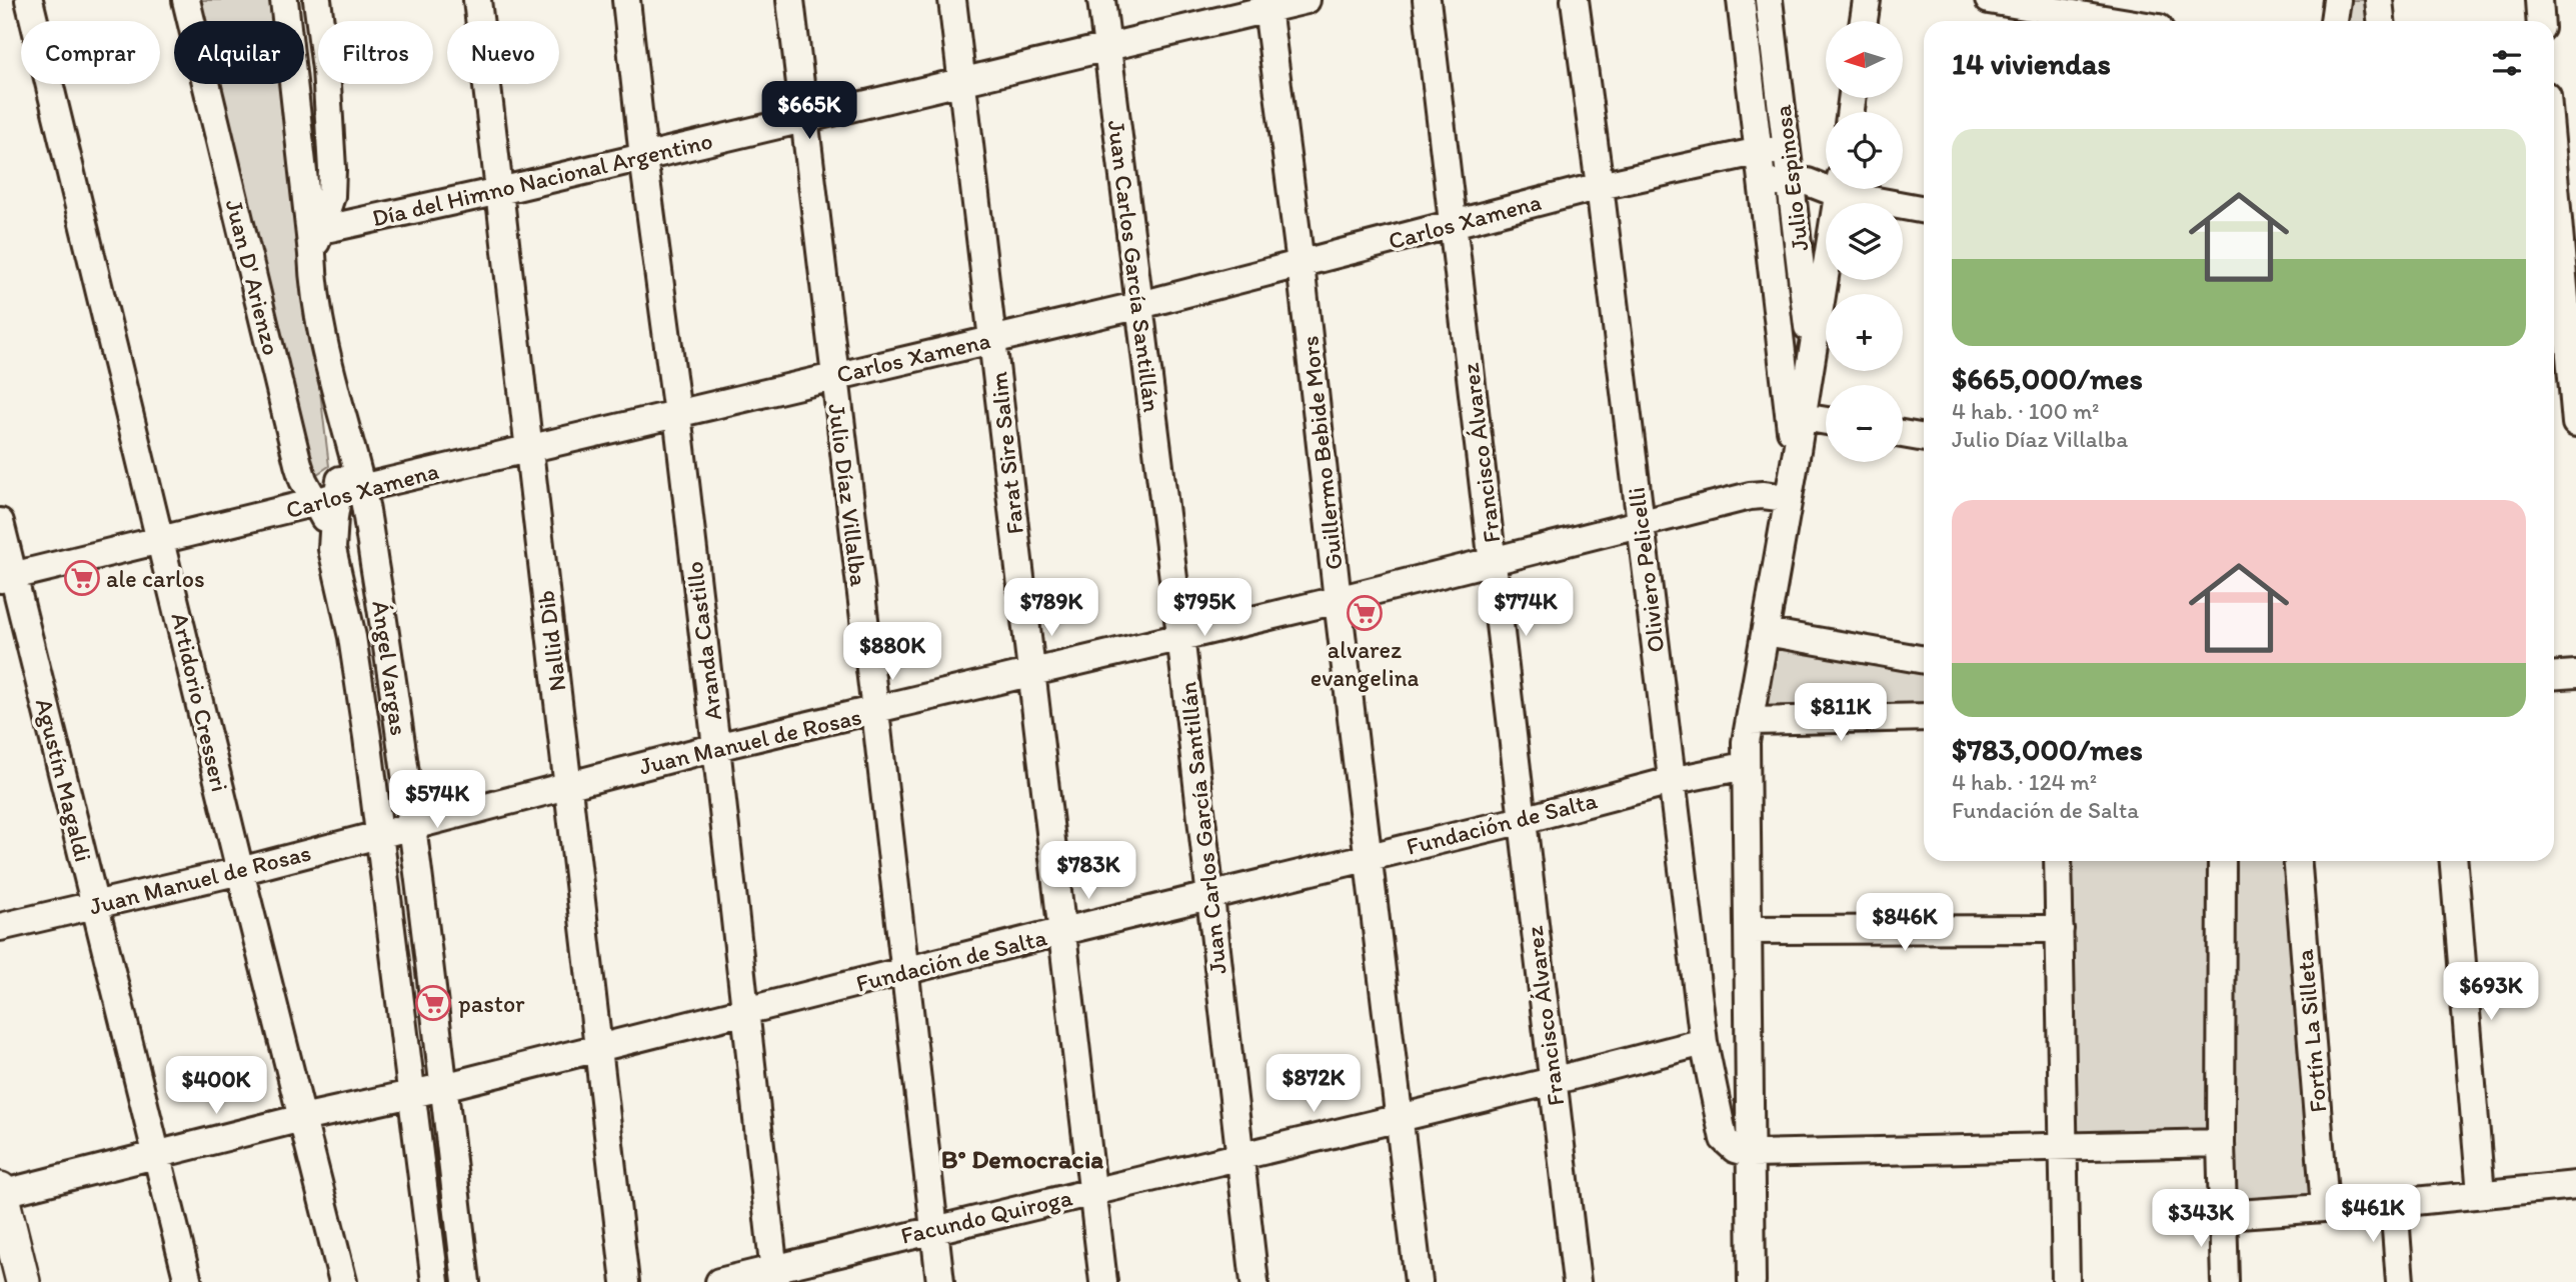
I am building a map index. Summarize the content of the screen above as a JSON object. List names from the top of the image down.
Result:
{
  "streets": {
    "street": [
      "Julio Espinosa",
      "Día del Himno Nacional Argentino",
      "Carlos Xamena",
      "Juan Carlos García Santillán",
      "Juan D' Arienzo",
      "Farat Sire Salim",
      "Guillermo Bebide Mors",
      "Francisco Álvarez",
      "Julio Díaz Villalba",
      "Oliviero Pelicelli",
      "Nallid Dib",
      "Aranda Castillo",
      "Ángel Vargas",
      "Artidorio Cresseri",
      "Juan Manuel de Rosas",
      "Agustín Magaldi",
      "Fundación de Salta",
      "Fortín La Silleta",
      "Facundo Quiroga"
    ]
  },
  "crossings": [
    ["Julio Espinosa", "Carlos Xamena"],
    ["Día del Himno Nacional Argentino", "Juan Carlos García Santillán"],
    ["Día del Himno Nacional Argentino", "Farat Sire Salim"],
    ["Día del Himno Nacional Argentino", "Guillermo Bebide Mors"],
    ["Día del Himno Nacional Argentino", "Julio Díaz Villalba"],
    ["Día del Himno Nacional Argentino", "Nallid Dib"],
    ["Día del Himno Nacional Argentino", "Aranda Castillo"],
    ["Día del Himno Nacional Argentino", "Ángel Vargas"],
    ["Carlos Xamena", "Juan Carlos García Santillán"],
    ["Carlos Xamena", "Juan D' Arienzo"],
    ["Carlos Xamena", "Farat Sire Salim"],
    ["Carlos Xamena", "Guillermo Bebide Mors"],
    ["Carlos Xamena", "Francisco Álvarez"],
    ["Carlos Xamena", "Julio Díaz Villalba"],
    ["Carlos Xamena", "Oliviero Pelicelli"],
    ["Carlos Xamena", "Nallid Dib"],
    ["Carlos Xamena", "Aranda Castillo"],
    ["Carlos Xamena", "Ángel Vargas"],
    ["Carlos Xamena", "Artidorio Cresseri"],
    ["Carlos Xamena", "Agustín Magaldi"],
    ["Juan Carlos García Santillán", "Juan Manuel de Rosas"],
    ["Juan Carlos García Santillán", "Fundación de Salta"],
    ["Juan Carlos García Santillán", "Facundo Quiroga"],
    ["Juan D' Arienzo", "Ángel Vargas"],
    ["Farat Sire Salim", "Juan Manuel de Rosas"],
    ["Farat Sire Salim", "Fundación de Salta"],
    ["Farat Sire Salim", "Facundo Quiroga"],
    ["Guillermo Bebide Mors", "Juan Manuel de Rosas"],
    ["Guillermo Bebide Mors", "Fundación de Salta"],
    ["Guillermo Bebide Mors", "Facundo Quiroga"],
    ["Francisco Álvarez", "Juan Manuel de Rosas"],
    ["Francisco Álvarez", "Fundación de Salta"],
    ["Francisco Álvarez", "Facundo Quiroga"],
    ["Julio Díaz Villalba", "Juan Manuel de Rosas"],
    ["Julio Díaz Villalba", "Fundación de Salta"],
    ["Julio Díaz Villalba", "Facundo Quiroga"],
    ["Oliviero Pelicelli", "Juan Manuel de Rosas"],
    ["Oliviero Pelicelli", "Fundación de Salta"],
    ["Oliviero Pelicelli", "Facundo Quiroga"],
    ["Nallid Dib", "Juan Manuel de Rosas"],
    ["Nallid Dib", "Fundación de Salta"],
    ["Aranda Castillo", "Juan Manuel de Rosas"],
    ["Aranda Castillo", "Fundación de Salta"],
    ["Aranda Castillo", "Facundo Quiroga"],
    ["Ángel Vargas", "Juan Manuel de Rosas"],
    ["Ángel Vargas", "Fundación de Salta"],
    ["Artidorio Cresseri", "Juan Manuel de Rosas"],
    ["Artidorio Cresseri", "Fundación de Salta"],
    ["Juan Manuel de Rosas", "Agustín Magaldi"],
    ["Agustín Magaldi", "Fundación de Salta"]
  ],
  "districts": ["B° Democracia"],
  "places": {
    "supermarket": ["ale carlos", "alvarez evangelina", "pastor"]
  },
  "north": "left",
  "page": {
    "map_buttons": ["+", "−"],
    "chip": [
      "Comprar",
      "Alquilar",
      "Filtros",
      "Nuevo"
    ],
    "heading": "14 viviendas",
    "price": [
      "$665K",
      "$789K",
      "$795K",
      "$774K",
      "$880K",
      "$811K",
      "$574K",
      "$783K",
      "$846K",
      "$693K",
      "$872K",
      "$400K",
      "$461K",
      "$343K"
    ],
    "list": [
      {
        "name": "$665,000/mes",
        "note": "4 hab. · 100 m² · Julio Díaz Villalba"
      },
      {
        "name": "$783,000/mes",
        "note": "4 hab. · 124 m² · Fundación de Salta"
      }
    ]
  }
}
